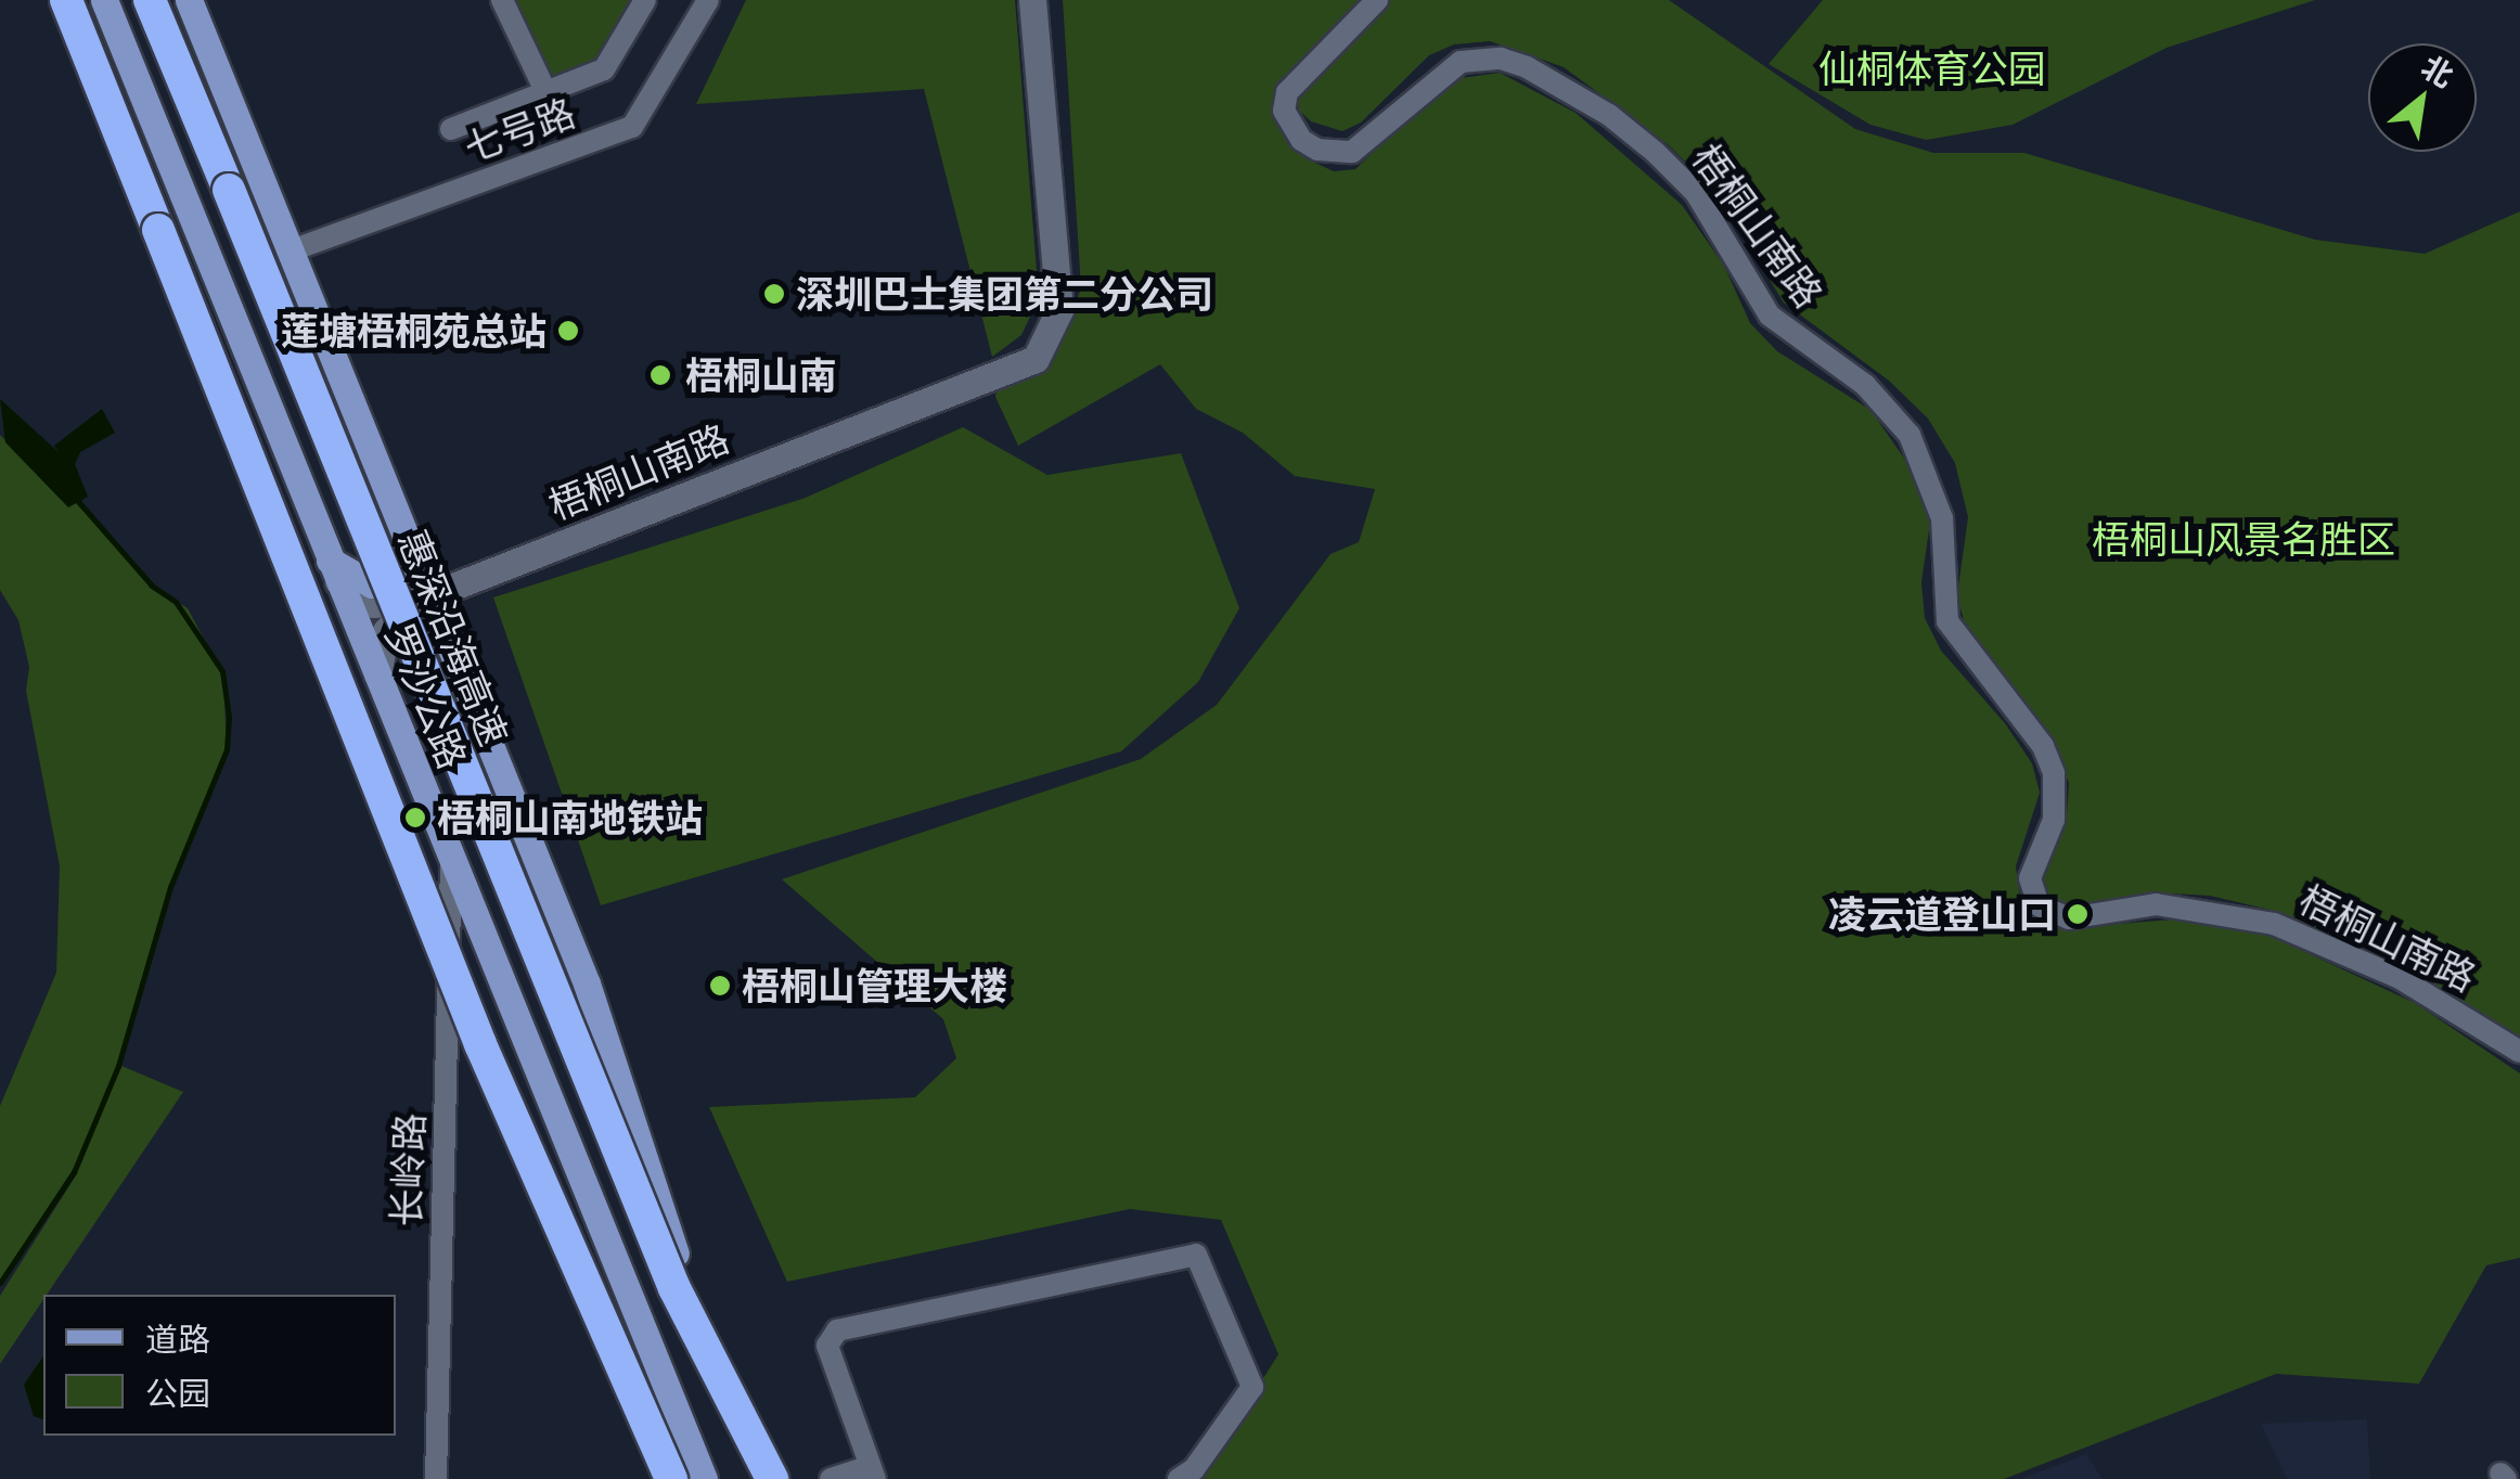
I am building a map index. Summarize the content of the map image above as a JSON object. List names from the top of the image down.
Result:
{
  "streets": {
    "highway": ["惠深沿海高速"],
    "main road": ["罗沙公路"],
    "street": ["七号路", "梧桐山南路", "长岭路"]
  },
  "crossings": [
    ["七号路", "罗沙公路"],
    ["梧桐山南路", "罗沙公路"],
    ["罗沙公路", "长岭路"]
  ],
  "parks": ["仙桐体育公园", "梧桐山风景名胜区"],
  "places": [
    "深圳巴士集团第二分公司",
    "莲塘梧桐苑总站",
    "梧桐山南",
    "梧桐山南地铁站",
    "凌云道登山口",
    "梧桐山管理大楼"
  ],
  "legend": ["道路", "公园"],
  "north": "top right"
}
